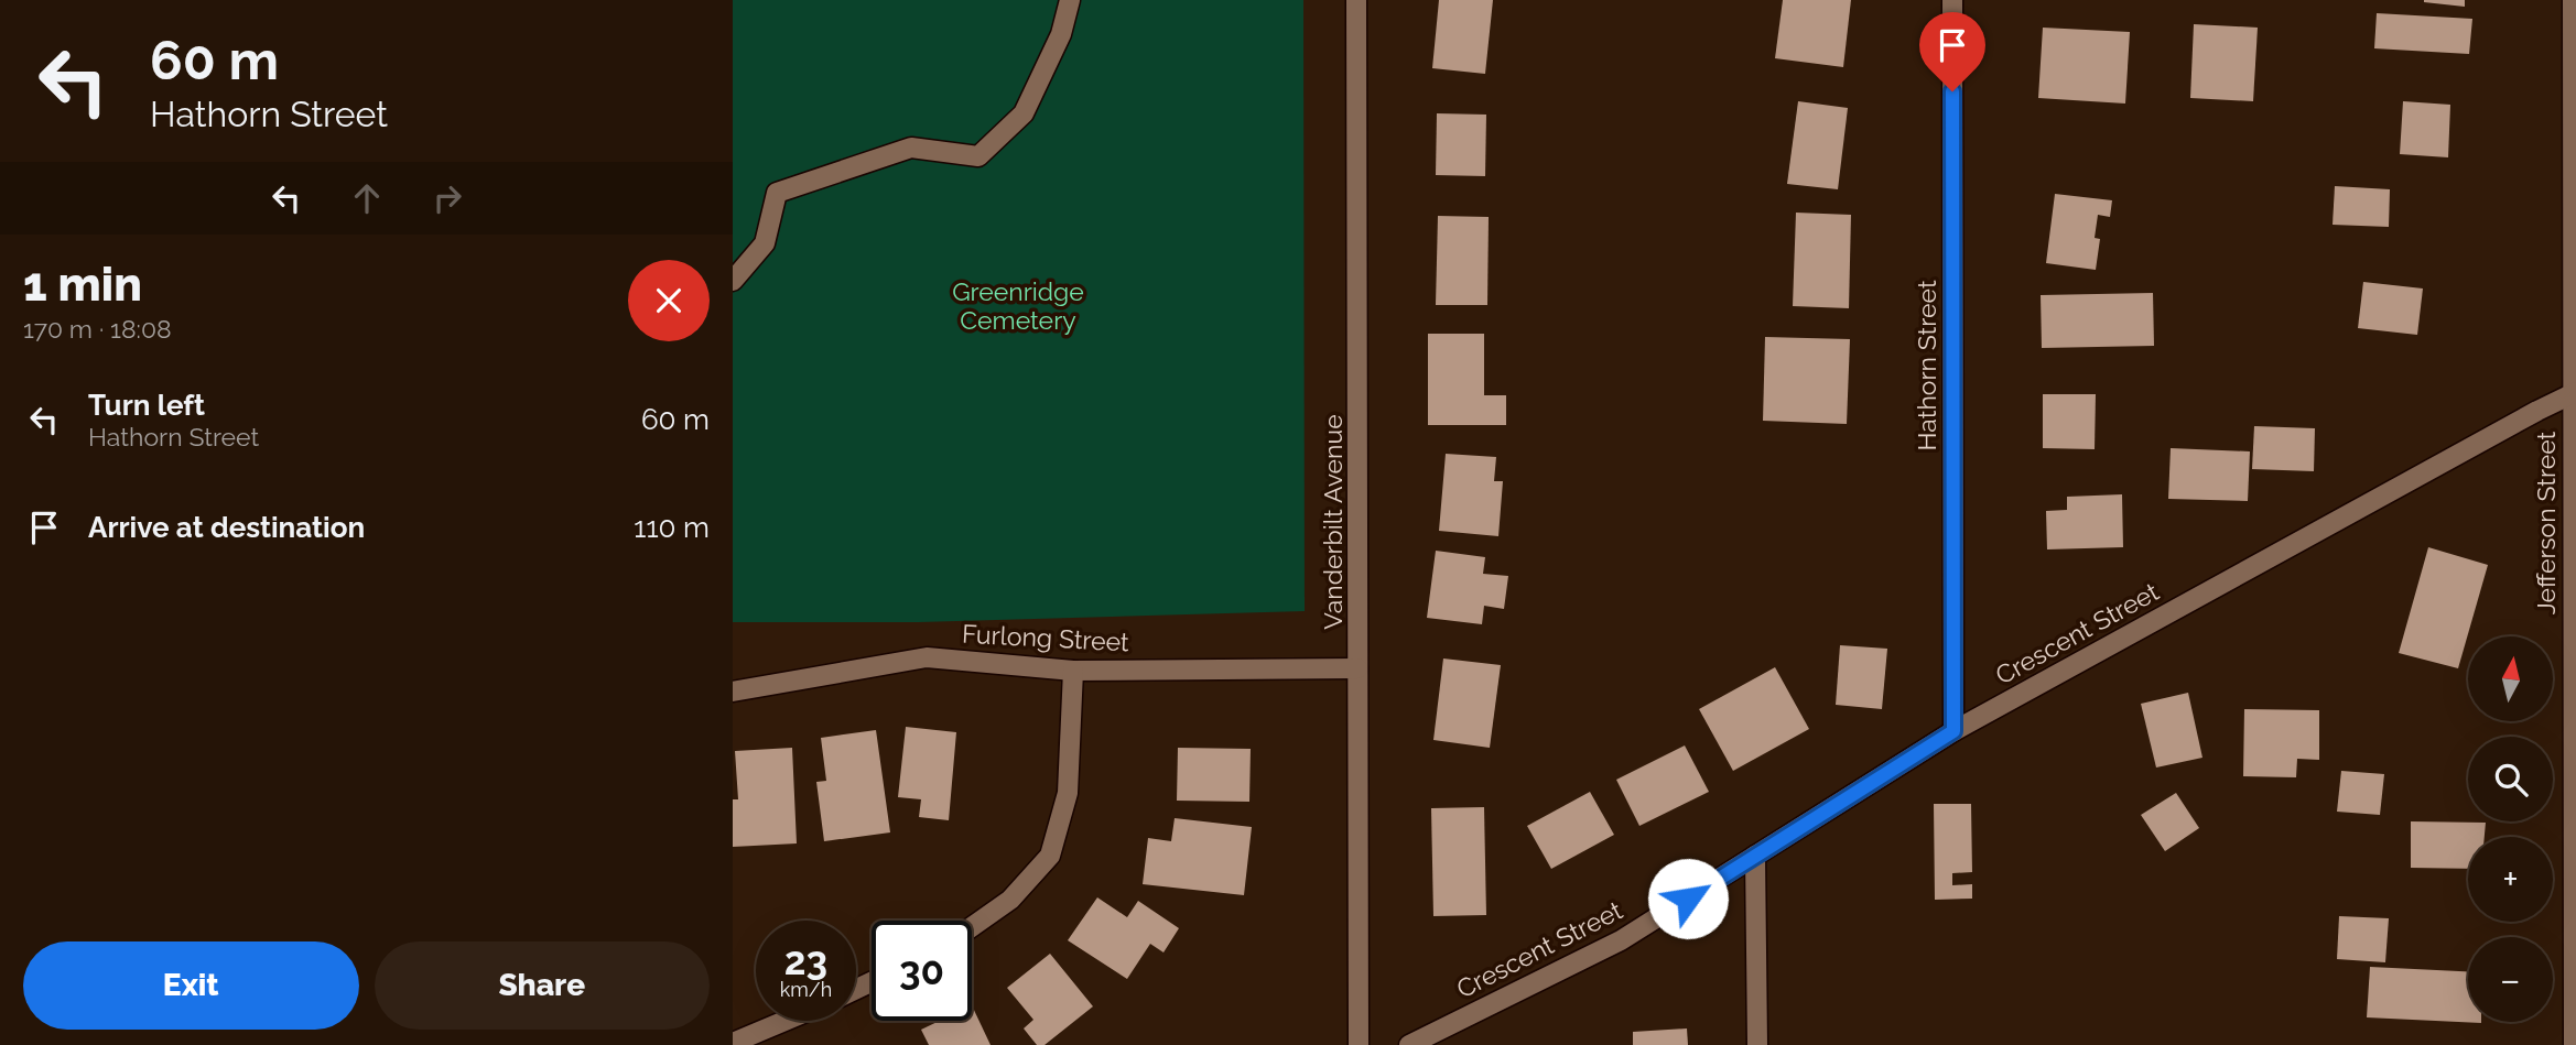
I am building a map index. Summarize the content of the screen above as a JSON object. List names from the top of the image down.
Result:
{
  "streets": {
    "street": [
      "Hathorn Street",
      "Vanderbilt Avenue",
      "Jefferson Street",
      "Crescent Street",
      "Furlong Street"
    ]
  },
  "crossings": [
    ["Hathorn Street", "Crescent Street"],
    ["Vanderbilt Avenue", "Furlong Street"],
    ["Jefferson Street", "Crescent Street"]
  ],
  "parks": ["Greenridge Cemetery"],
  "north": "top",
  "page": {
    "turn": ["60 m", "Hathorn Street"],
    "heading": ["1 min", "170 m · 18:08"],
    "list": [
      {
        "name": "Turn left",
        "note": "Hathorn Street",
        "value": "60 m"
      },
      {
        "name": "Arrive at destination",
        "value": "110 m"
      }
    ],
    "map_buttons": ["+", "−"],
    "speed": "23 km/h",
    "limit": "30",
    "buttons": ["Exit", "Share"]
  }
}
